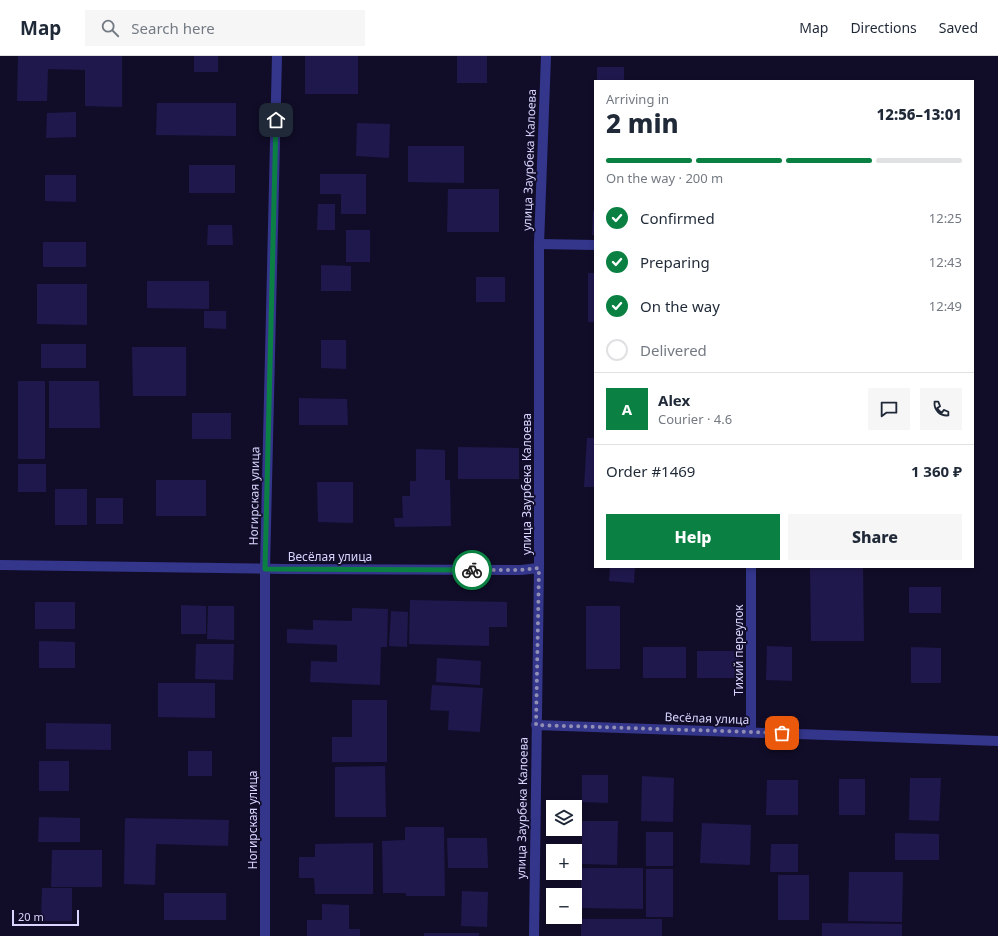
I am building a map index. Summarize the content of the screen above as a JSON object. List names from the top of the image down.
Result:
{
  "streets": {
    "street": [
      "улица Заурбека Калоева",
      "Ногирская улица",
      "Весёлая улица",
      "Тихий переулок"
    ]
  },
  "crossings": [
    ["улица Заурбека Калоева", "Весёлая улица"],
    ["Ногирская улица", "Весёлая улица"],
    ["Весёлая улица", "Тихий переулок"]
  ],
  "scale_bar": "20 m",
  "page": {
    "header": "Map",
    "search": "Search here",
    "nav": ["Map", "Directions", "Saved"],
    "heading": ["2 min", "Arriving in", "12:56–13:01"],
    "panel": [
      "Alex",
      "Courier · 4.6",
      "Order #1469",
      "1 360 ₽"
    ],
    "bar": "On the way · 200 m",
    "list": [
      ["Confirmed", "12:25"],
      ["Preparing", "12:43"],
      ["On the way", "12:49"],
      "Delivered"
    ],
    "round": "A",
    "buttons": ["Help", "Share"],
    "map_buttons": ["+", "−"],
    "scale": "20 m"
  }
}
